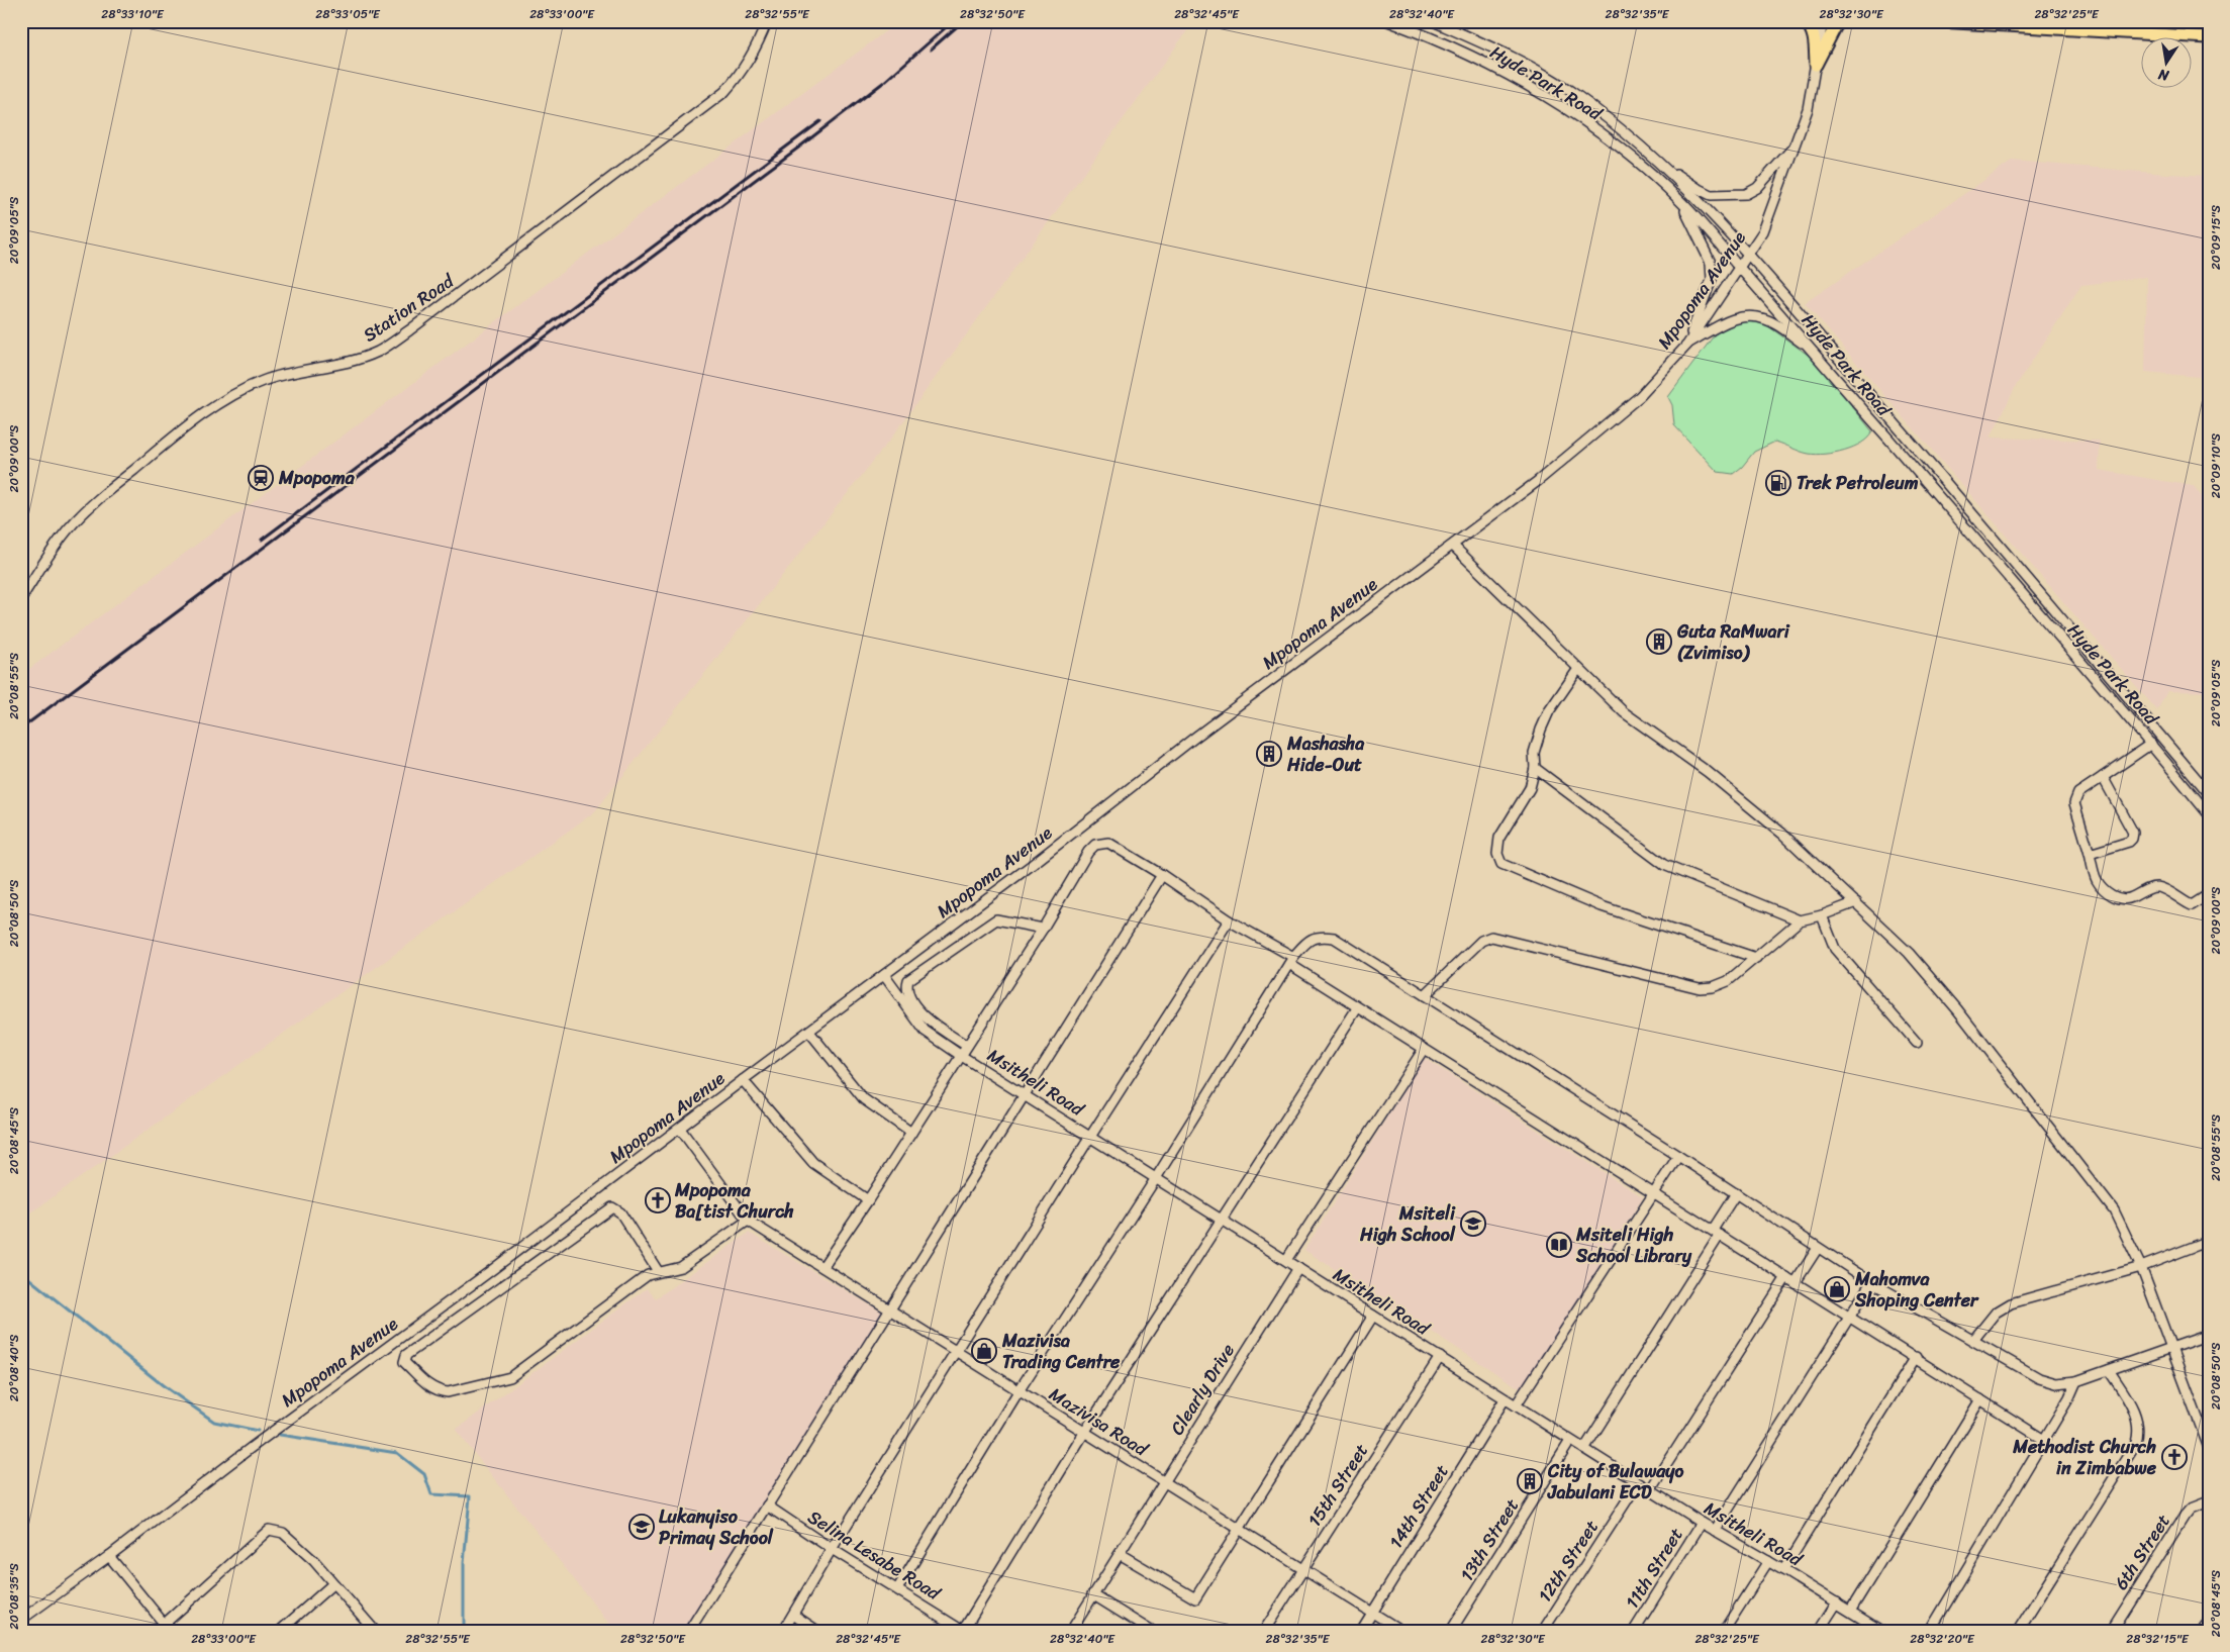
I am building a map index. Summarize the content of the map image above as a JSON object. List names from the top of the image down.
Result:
{
  "streets": {
    "street": [
      "Hyde Park Road",
      "Mpopoma Avenue",
      "Station Road",
      "Msitheli Road",
      "Clearly Drive",
      "Mazivisa Road",
      "15th Street",
      "14th Street",
      "13th Street",
      "6th Street",
      "Selina Lesabe Road",
      "12th Street",
      "11th Street"
    ]
  },
  "crossings": [
    ["Hyde Park Road", "Mpopoma Avenue"],
    ["Mpopoma Avenue", "Msitheli Road"],
    ["Mpopoma Avenue", "Mazivisa Road"],
    ["Msitheli Road", "Clearly Drive"],
    ["Msitheli Road", "15th Street"],
    ["Msitheli Road", "14th Street"],
    ["Msitheli Road", "13th Street"],
    ["Msitheli Road", "12th Street"],
    ["Msitheli Road", "11th Street"],
    ["Clearly Drive", "Mazivisa Road"],
    ["Mazivisa Road", "15th Street"],
    ["Mazivisa Road", "14th Street"]
  ],
  "places": {
    "station": ["Mpopoma"],
    "fuel station": ["Trek Petroleum"],
    "building": ["Guta RaMwari (Zvimiso)", "Mashasha Hide-Out", "City of Bulawayo Jabulani ECD"],
    "church": ["Mpopoma Ba[tist Church", "Methodist Church in Zimbabwe"],
    "school or university": ["Msiteli High School", "Lukanyiso Primay School"],
    "library": ["Msiteli High School Library"],
    "shop": ["Mahomva Shoping Center", "Mazivisa Trading Centre"]
  },
  "north": "bottom",
  "coordinates": [
    "28°33'10\"E",
    "28°33'05\"E",
    "28°33'00\"E",
    "28°32'55\"E",
    "28°32'50\"E",
    "28°32'45\"E",
    "28°32'40\"E",
    "28°32'35\"E",
    "28°32'30\"E",
    "28°32'25\"E",
    "20°09'05\"S",
    "20°09'15\"S",
    "20°09'00\"S",
    "20°09'10\"S",
    "20°08'55\"S",
    "20°08'50\"S",
    "20°08'45\"S",
    "20°08'40\"S",
    "20°08'35\"S",
    "28°32'20\"E",
    "28°32'15\"E"
  ]
}
